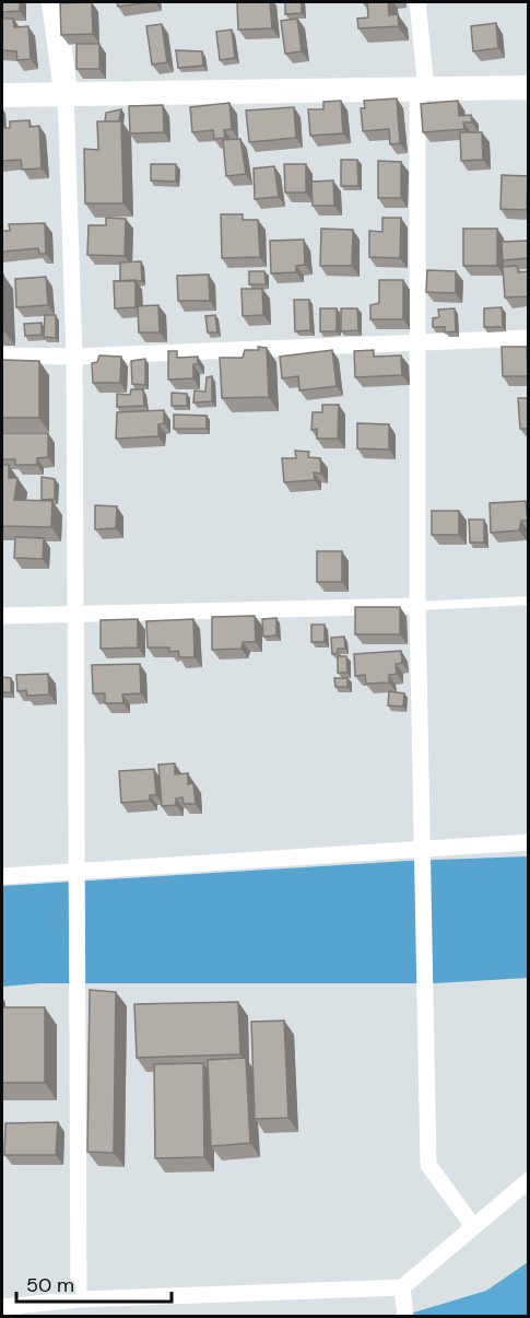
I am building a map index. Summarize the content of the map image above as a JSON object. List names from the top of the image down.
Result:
{
  "scale_bar": "50 m"
}
